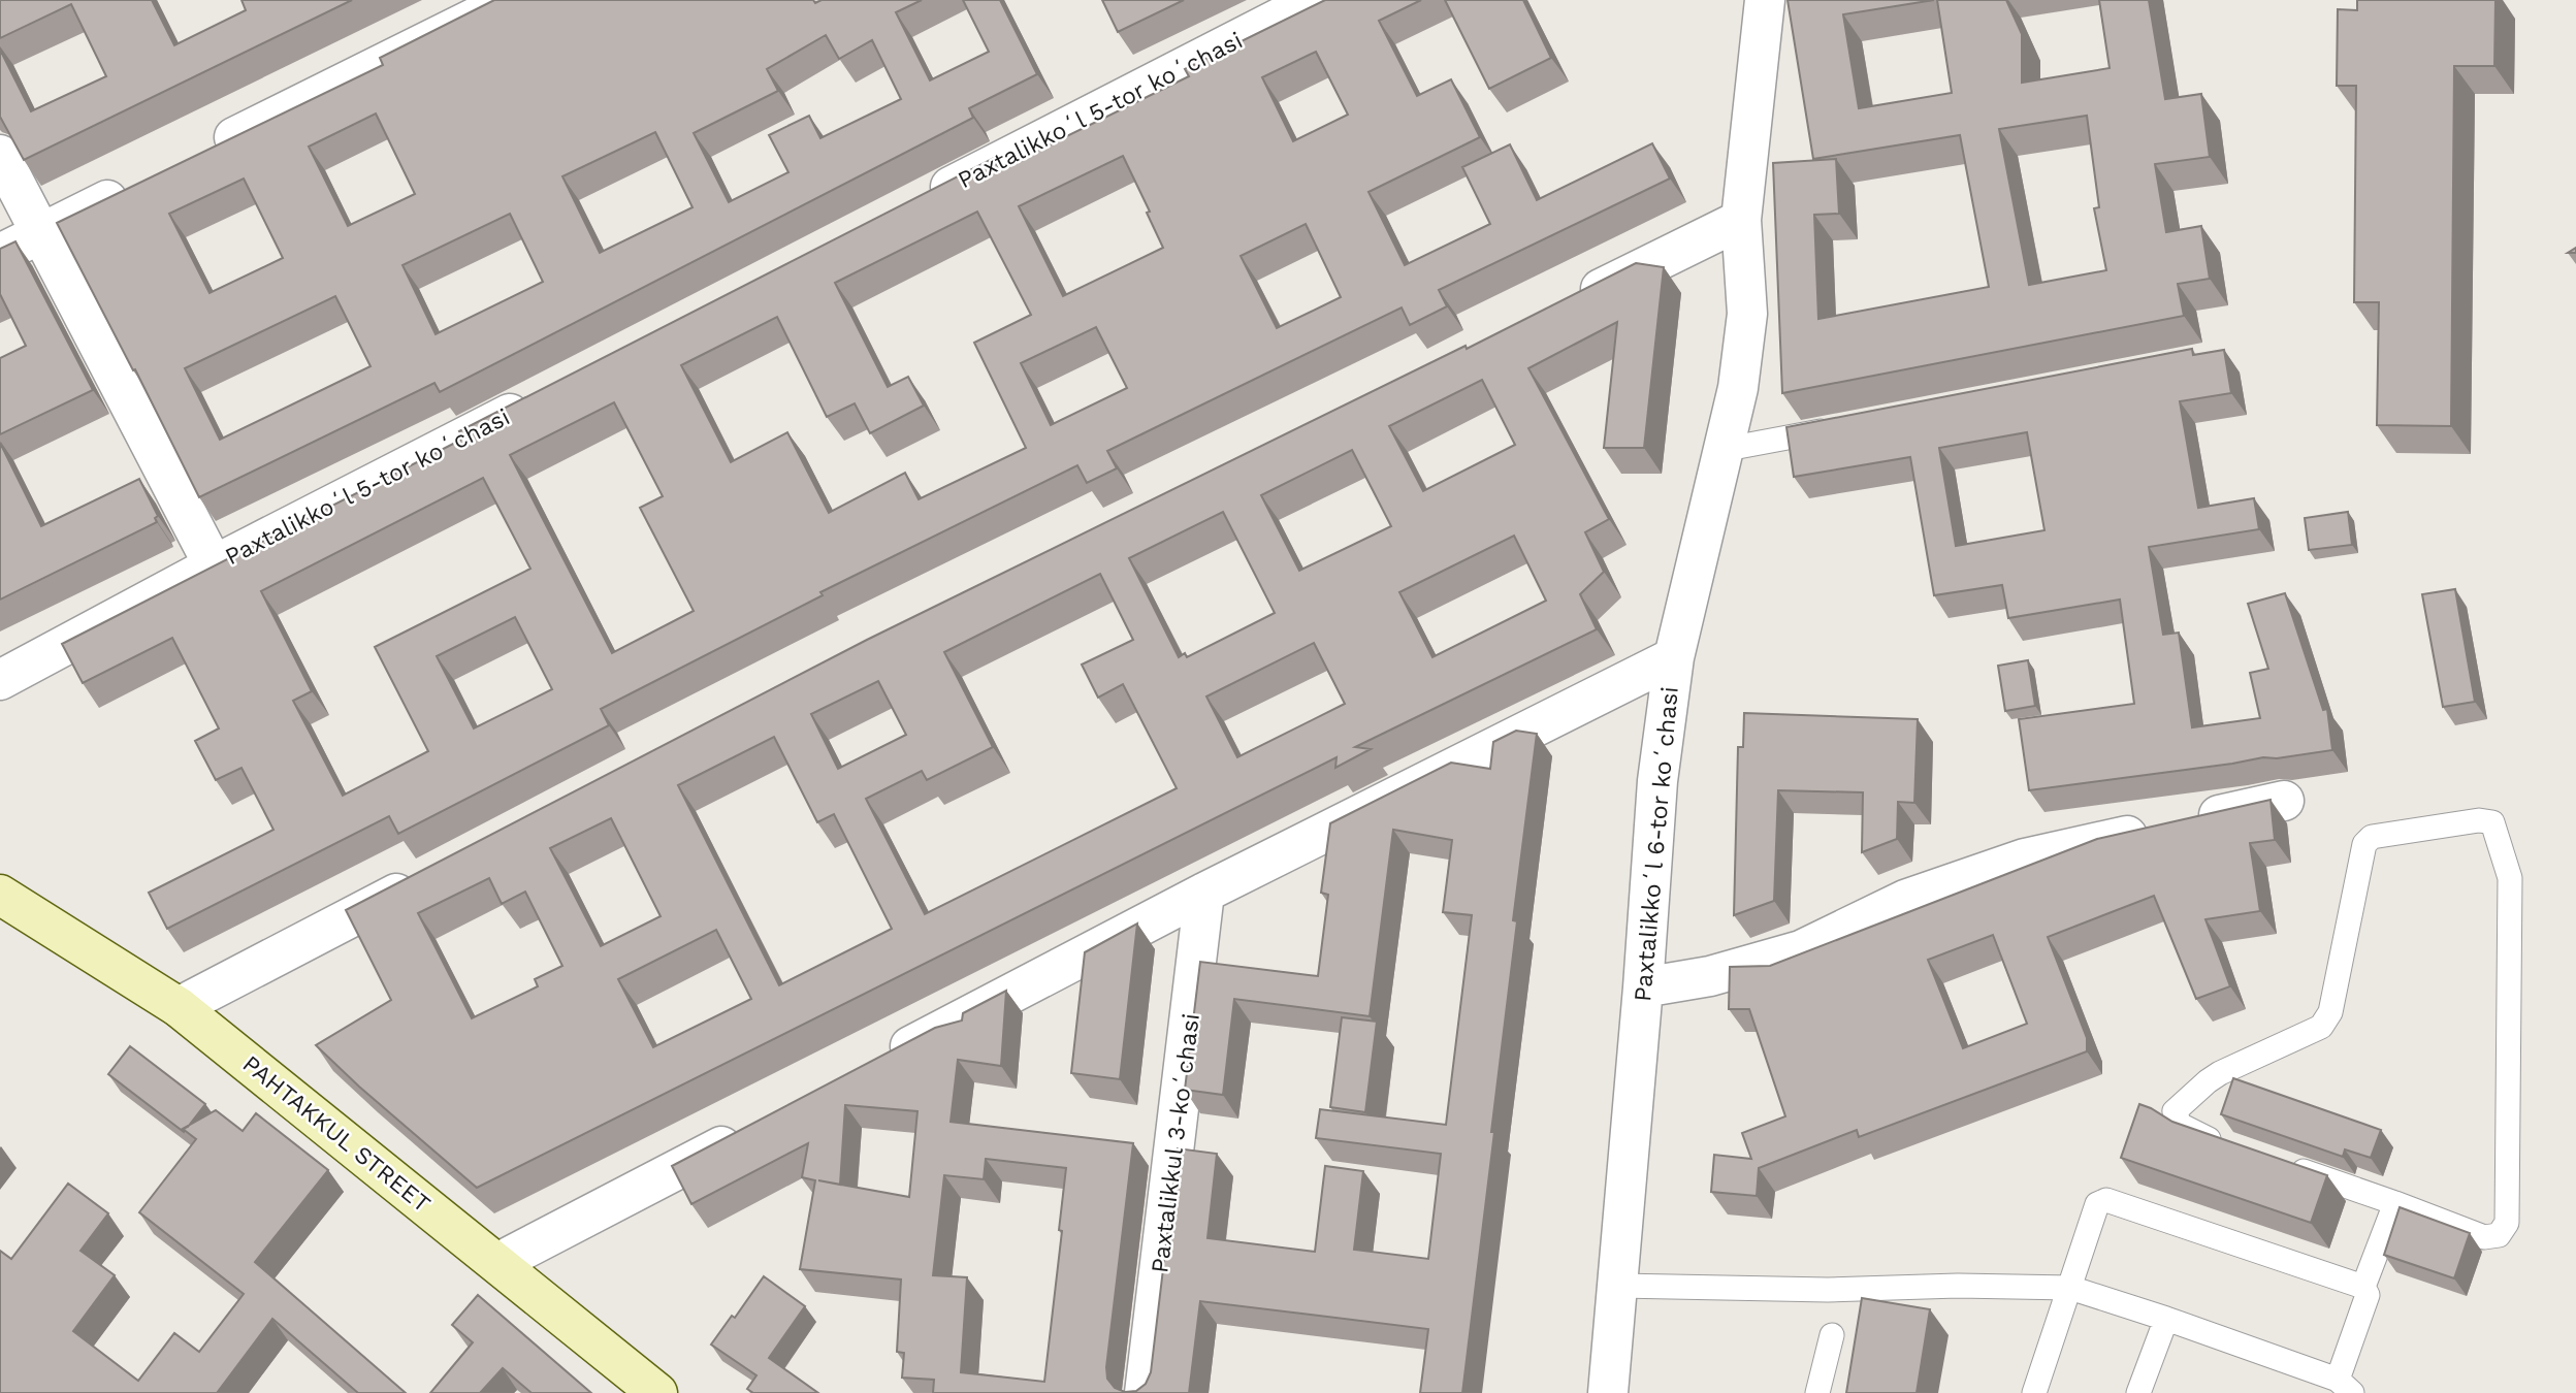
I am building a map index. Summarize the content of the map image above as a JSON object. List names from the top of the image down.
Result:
{
  "streets": {
    "street": [
      "Paxtalikkoʻl 5-tor koʻchasi",
      "Paxtalikkoʻl 6-tor koʻchasi",
      "PAHTAKKUL STREET",
      "Paxtalikkul 3-koʻchasi"
    ]
  }
}
